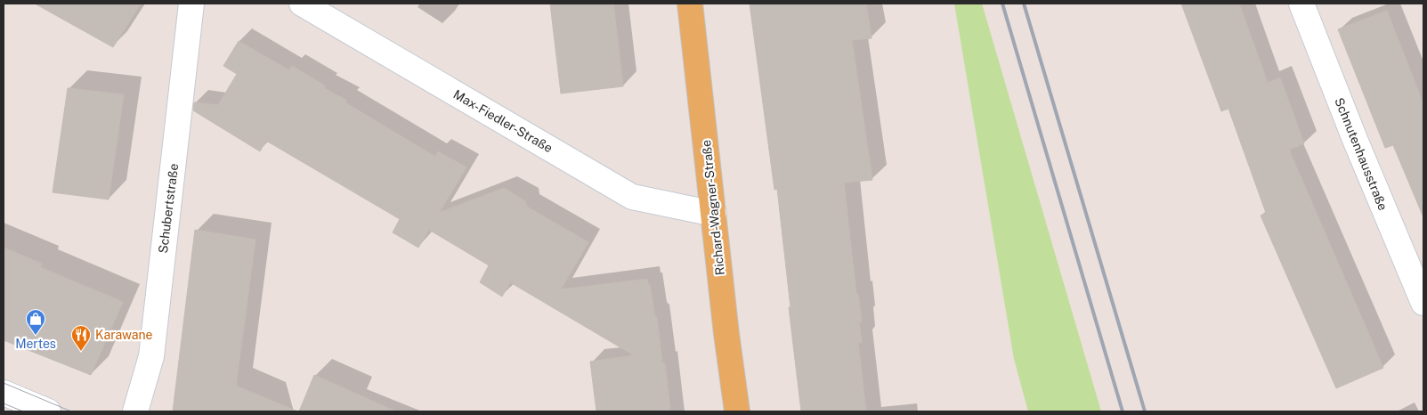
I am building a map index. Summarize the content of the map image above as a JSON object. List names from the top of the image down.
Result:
{
  "streets": {
    "main road": ["Richard-Wagner-Straße"],
    "street": ["Max-Fiedler-Straße", "Schnutenhausstraße", "Schubertstraße"]
  },
  "crossings": [
    ["Max-Fiedler-Straße", "Richard-Wagner-Straße"]
  ],
  "places": {
    "shop": ["Mertes"],
    "restaurant": ["Karawane"]
  }
}
